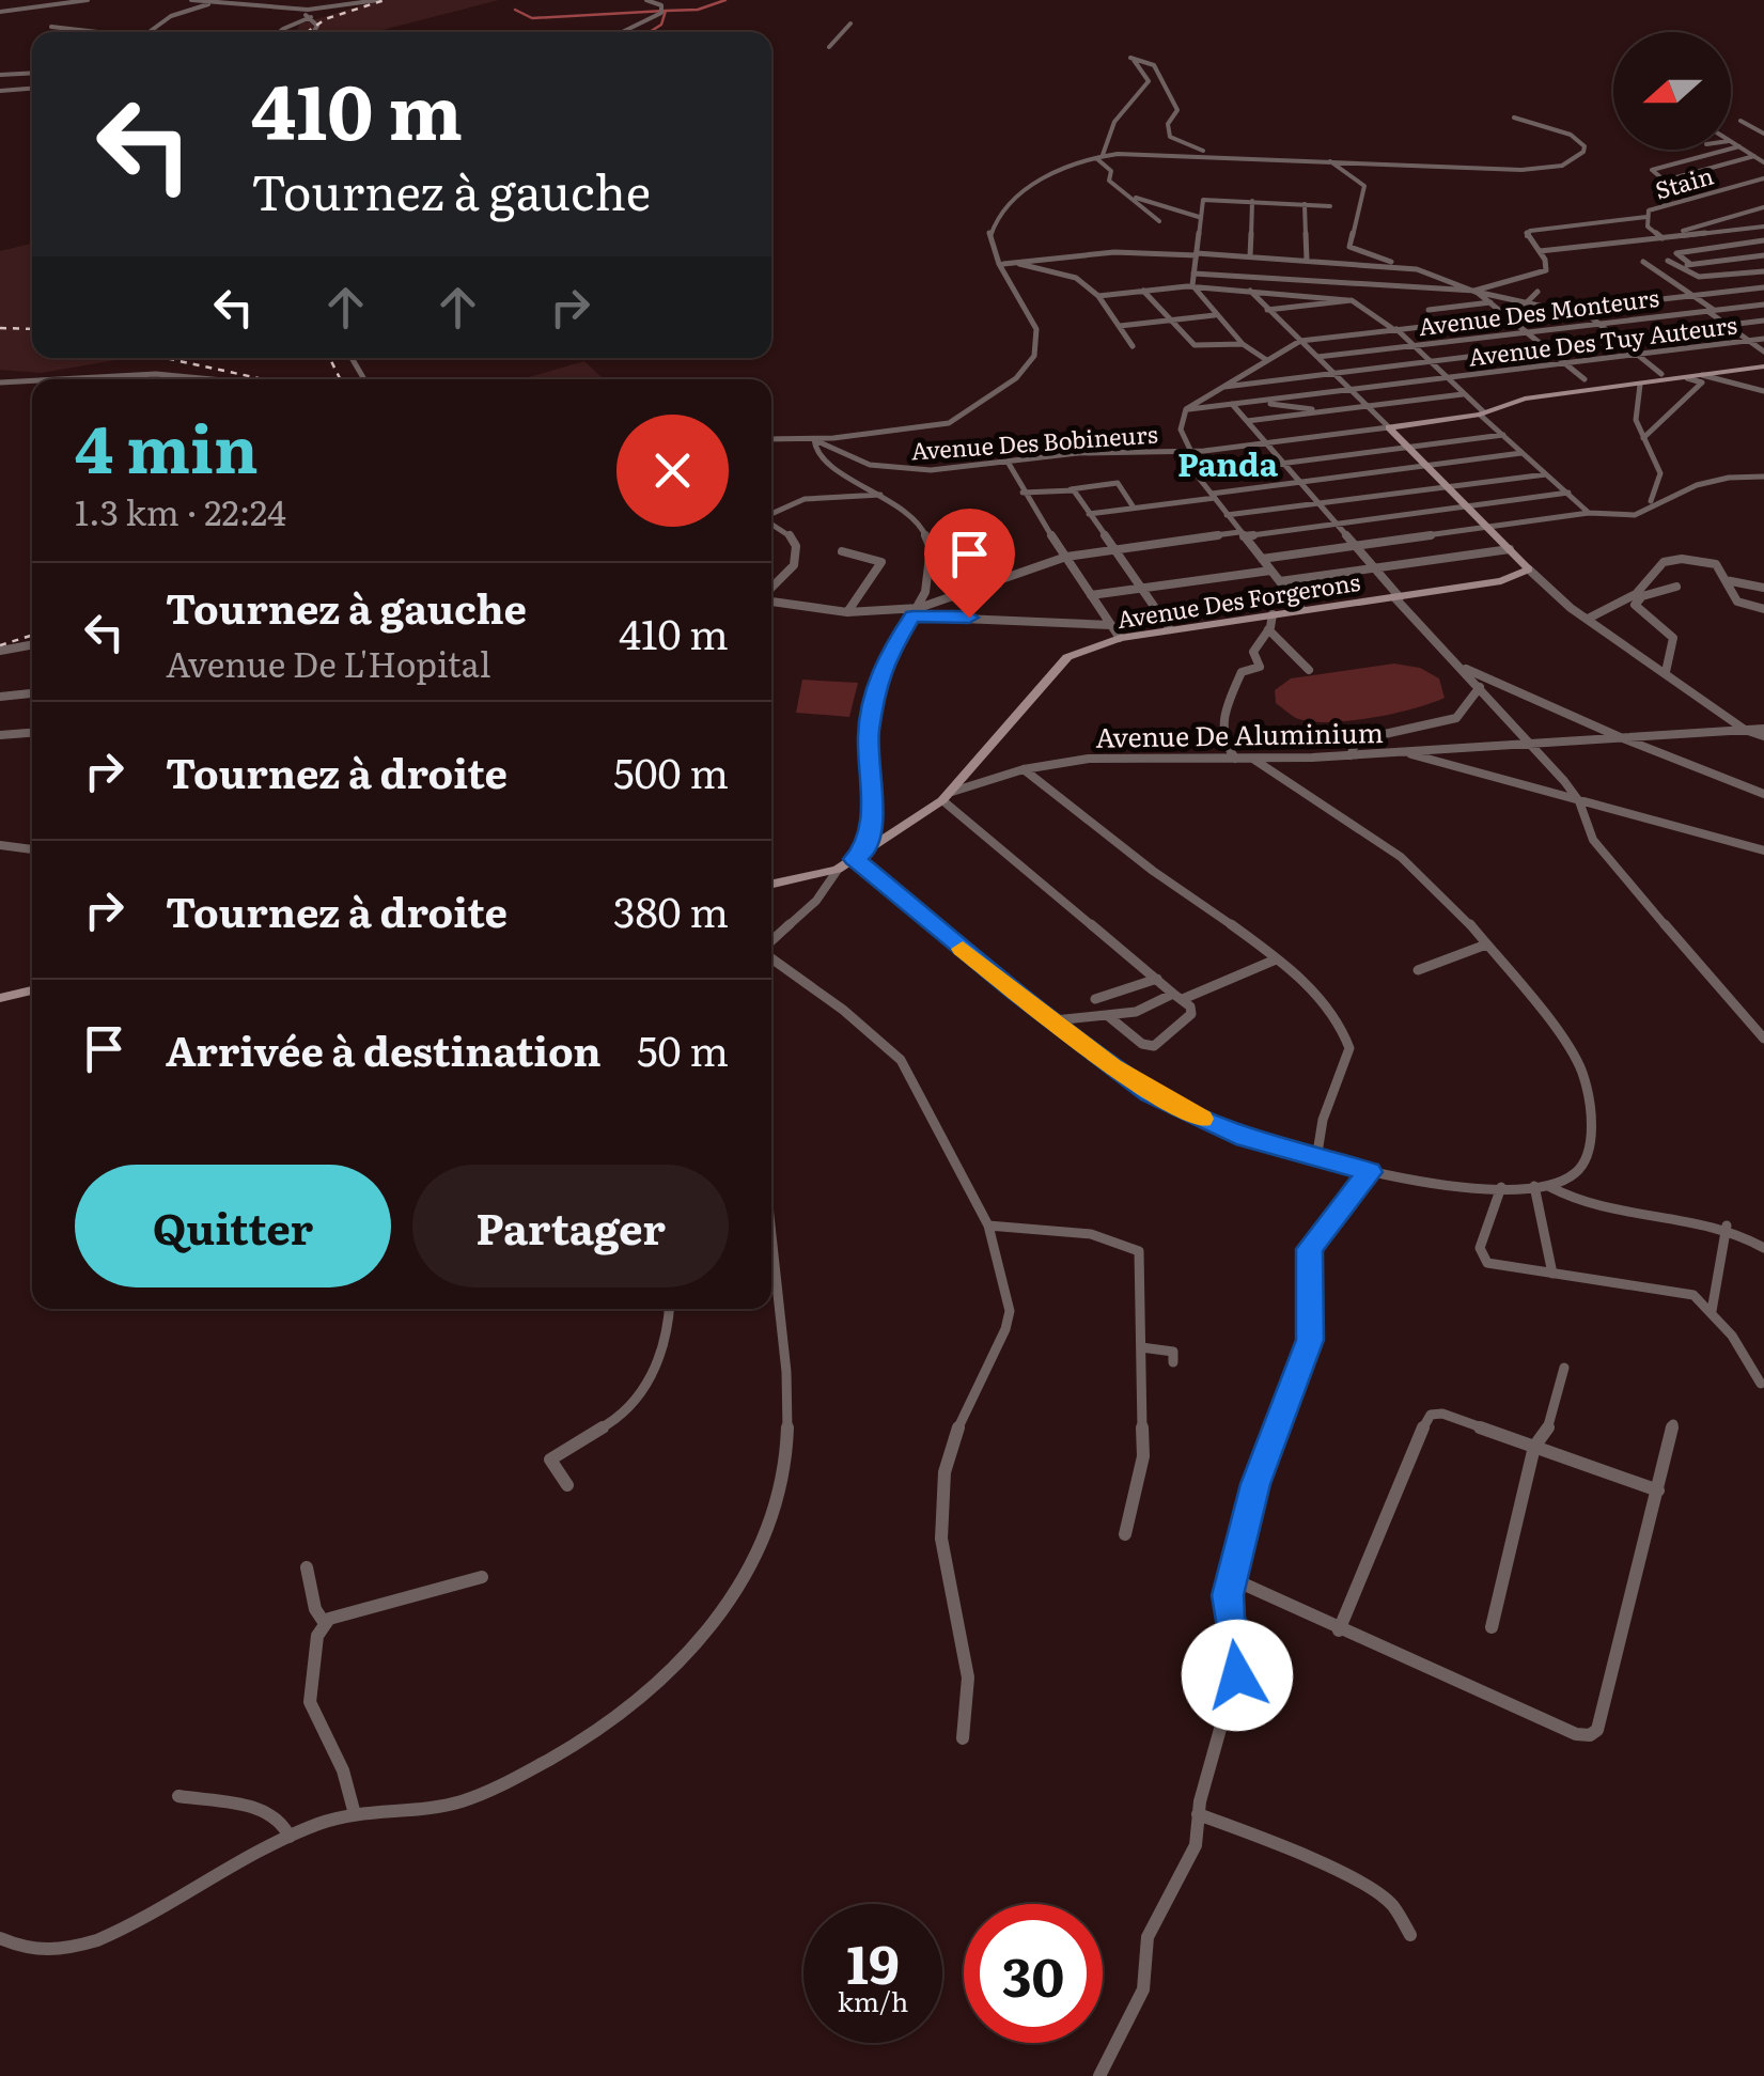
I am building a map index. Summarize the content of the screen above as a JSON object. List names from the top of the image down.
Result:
{
  "streets": {
    "street": [
      "Stain",
      "Avenue Des Monteurs",
      "Avenue Des Tuy Auteurs",
      "Avenue Des Bobineurs",
      "Avenue Des Forgerons",
      "Avenue De Aluminium"
    ]
  },
  "crossings": [
    ["Avenue Des Forgerons", "Avenue De Aluminium"]
  ],
  "districts": ["Panda"],
  "north": "left",
  "page": {
    "turn": ["410 m", "Tournez à gauche"],
    "heading": ["4 min", "1.3 km · 22:24"],
    "list": [
      {
        "name": "Tournez à gauche",
        "note": "Avenue De L'Hopital",
        "value": "410 m"
      },
      {
        "name": "Tournez à droite",
        "value": "500 m"
      },
      {
        "name": "Tournez à droite",
        "value": "380 m"
      },
      {
        "name": "Arrivée à destination",
        "value": "50 m"
      }
    ],
    "buttons": ["Quitter", "Partager"],
    "speed": "19 km/h",
    "limit": "30"
  }
}
